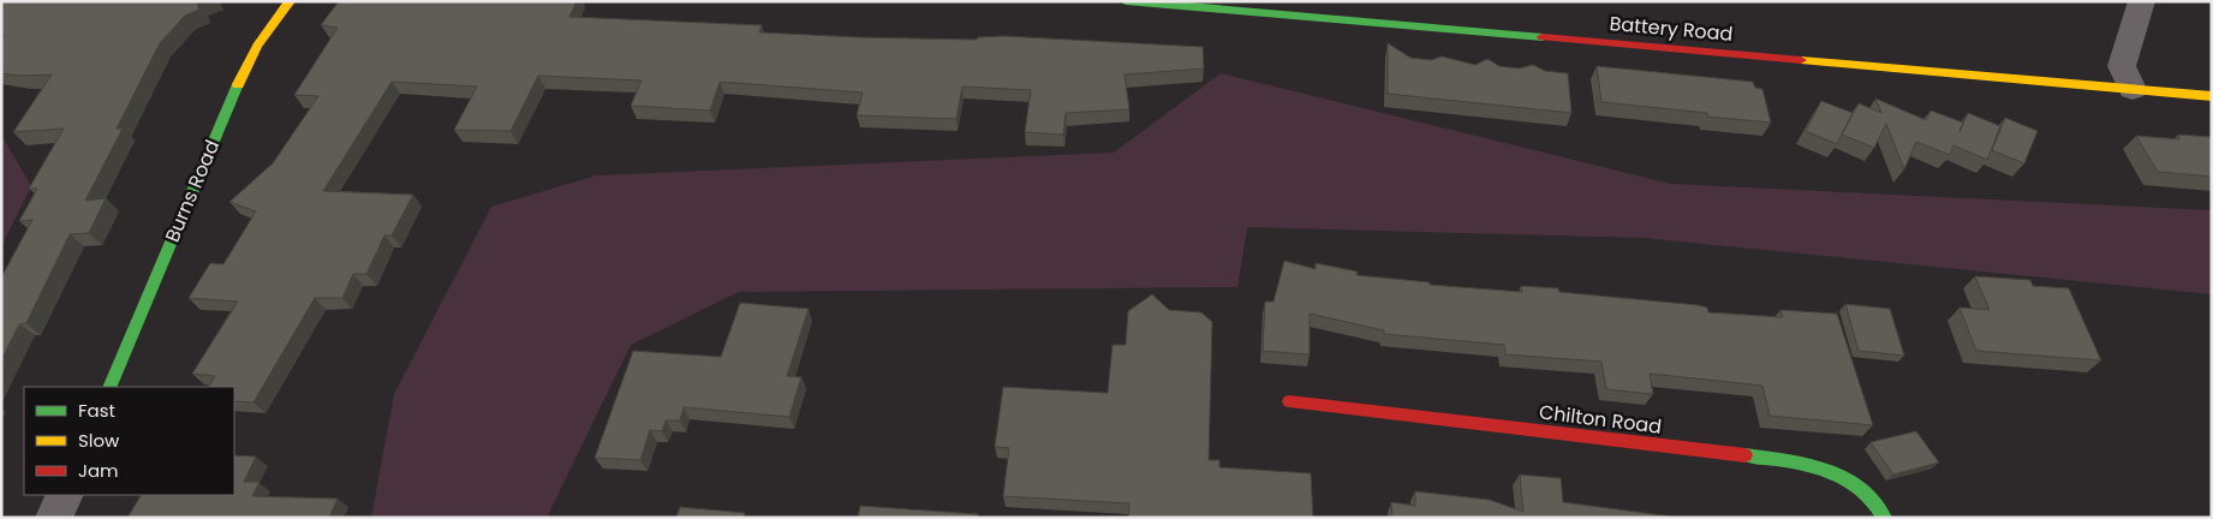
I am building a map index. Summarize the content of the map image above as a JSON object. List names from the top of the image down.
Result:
{
  "streets": {
    "street": ["Battery Road", "Burns Road", "Chilton Road"]
  },
  "legend": ["Fast", "Slow", "Jam"]
}
